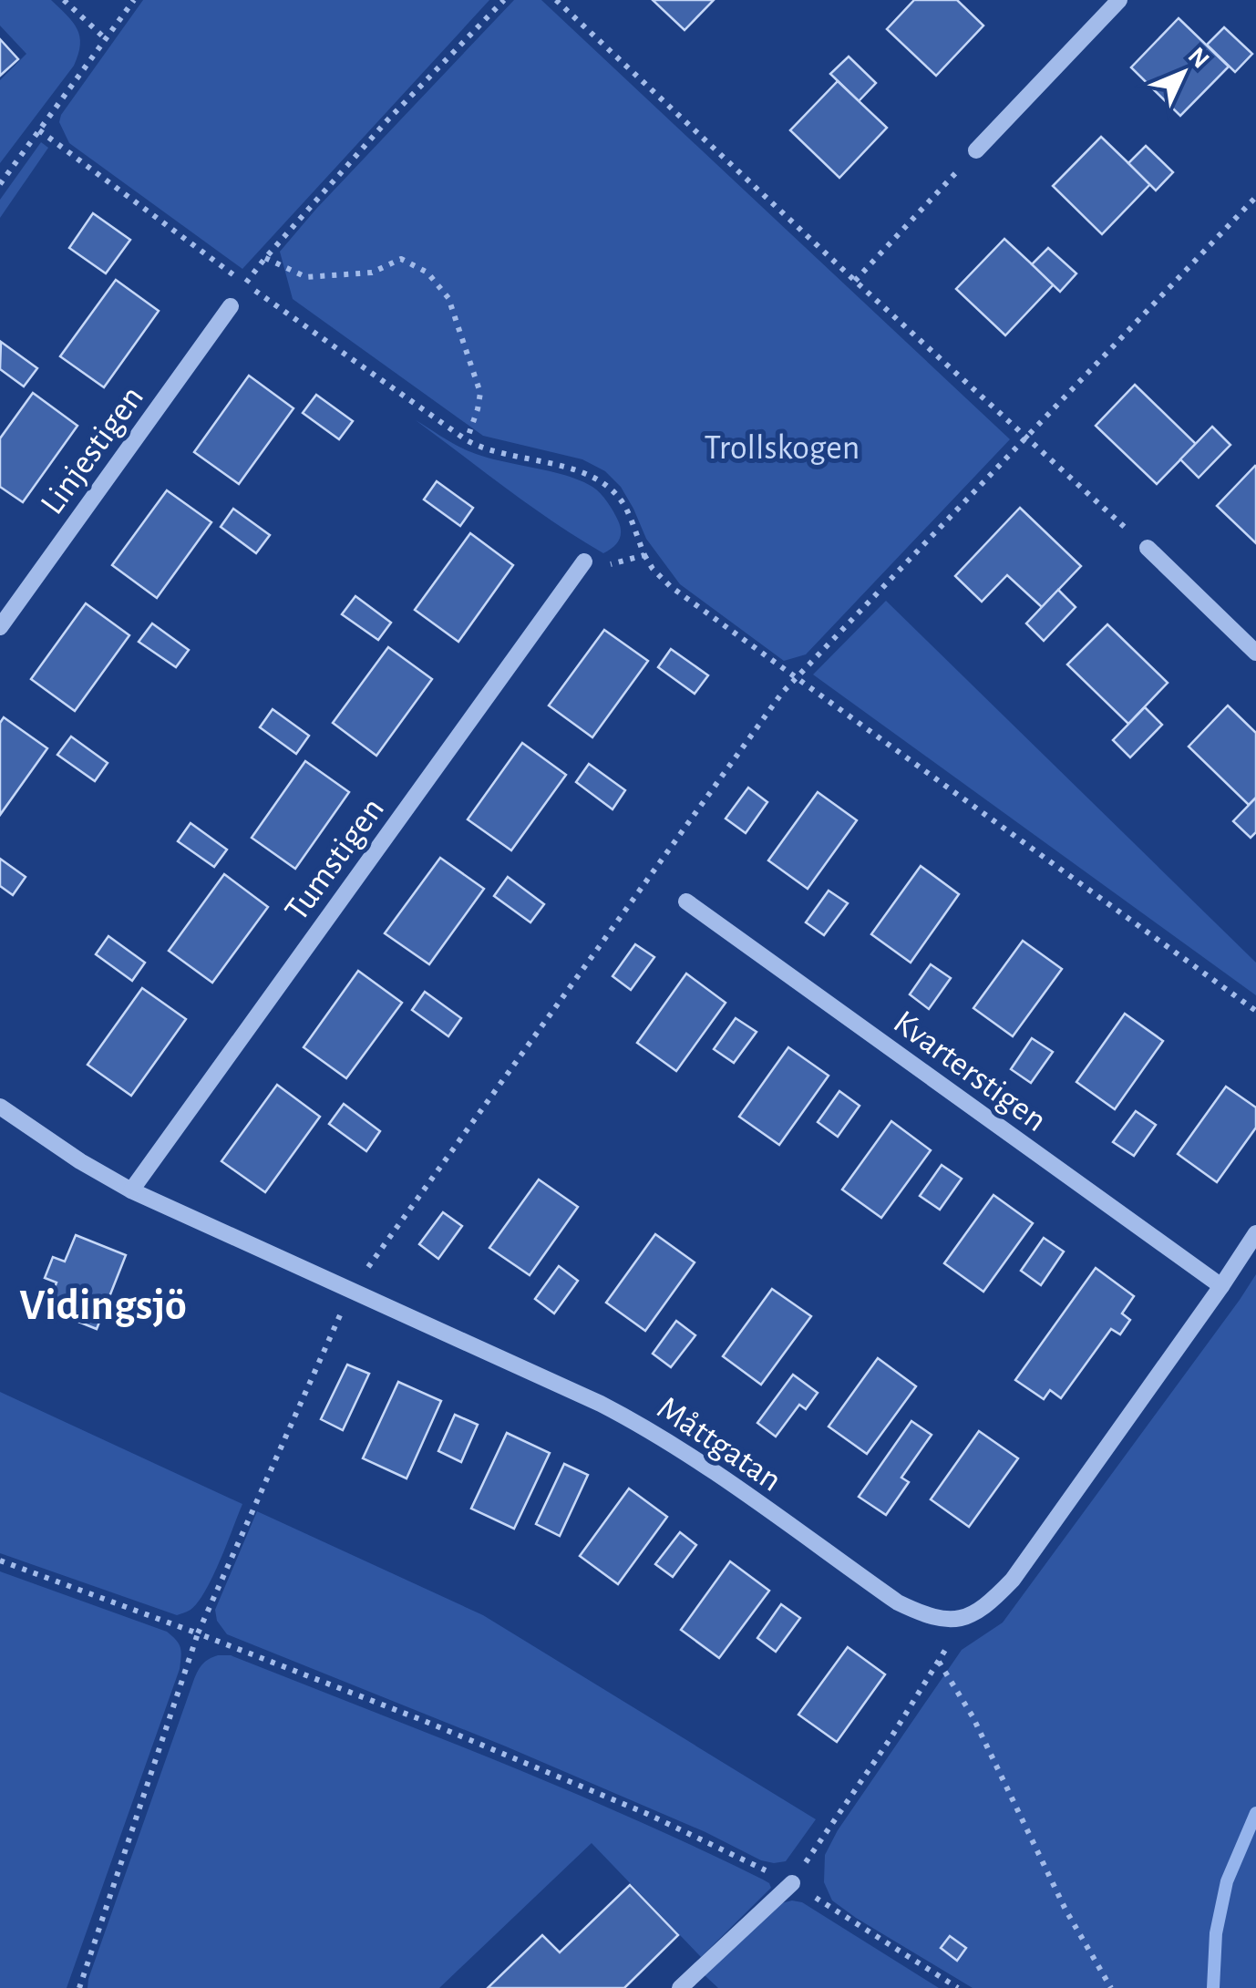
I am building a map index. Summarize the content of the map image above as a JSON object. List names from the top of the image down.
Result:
{
  "streets": {
    "street": [
      "Linjestigen",
      "Tumstigen",
      "Kvarterstigen",
      "Måttgatan"
    ]
  },
  "crossings": [
    ["Tumstigen", "Måttgatan"]
  ],
  "districts": ["Vidingsjö"],
  "parks": ["Trollskogen"],
  "north": "top right"
}
